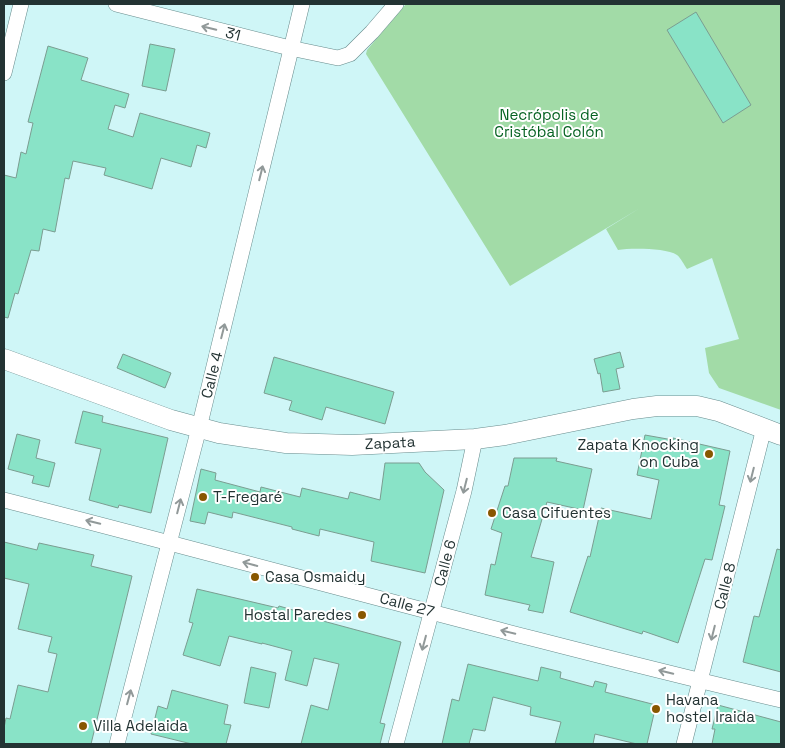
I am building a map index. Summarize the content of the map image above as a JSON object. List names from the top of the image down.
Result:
{
  "streets": {
    "main road": ["Zapata"],
    "street": [
      "31",
      "Calle 4",
      "Calle 6",
      "Calle 8",
      "Calle 27"
    ]
  },
  "crossings": [
    ["31", "Calle 4"],
    ["Calle 4", "Zapata"],
    ["Calle 4", "Calle 27"],
    ["Zapata", "Calle 6"],
    ["Zapata", "Calle 8"],
    ["Calle 6", "Calle 27"],
    ["Calle 8", "Calle 27"]
  ],
  "one_way": [
    "31",
    "Calle 4",
    "Calle 6",
    "Calle 8",
    "Calle 27"
  ],
  "parks": ["Necrópolis de Cristóbal Colón"],
  "places": [
    "Zapata Knocking on Cuba",
    "T-Fregaré",
    "Casa Cifuentes",
    "Casa Osmaidy",
    "Hostal Paredes",
    "Havana hostel Iraida",
    "Villa Adelaida"
  ]
}
